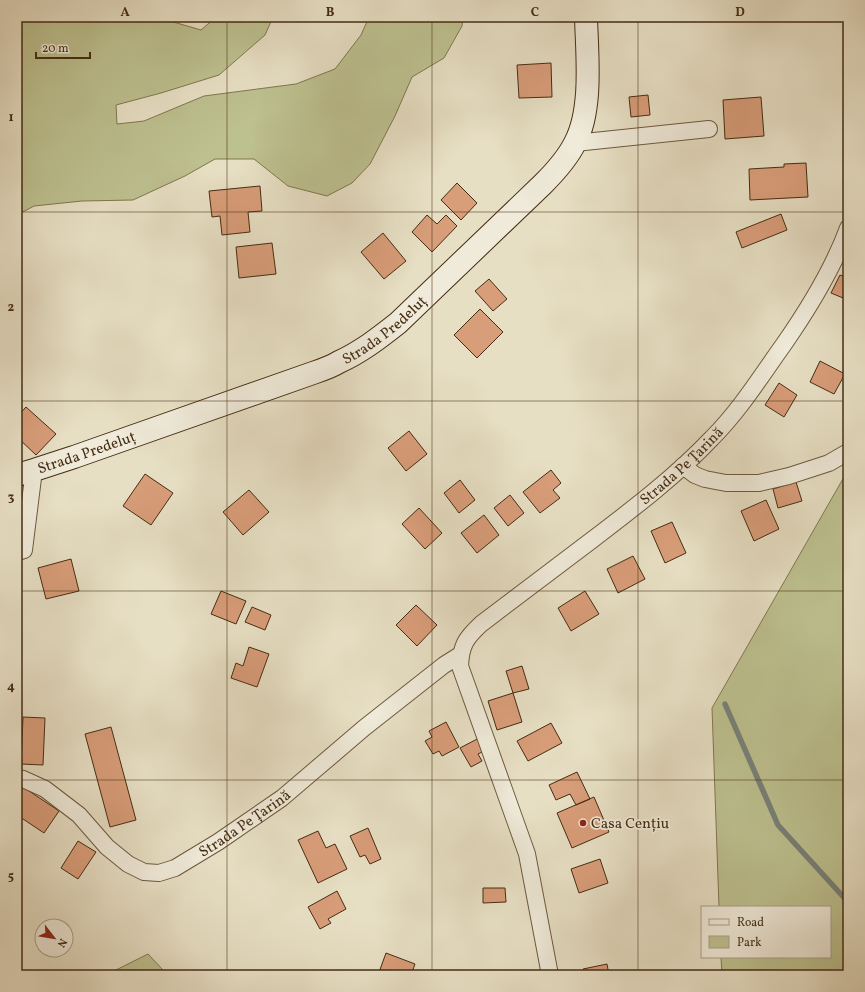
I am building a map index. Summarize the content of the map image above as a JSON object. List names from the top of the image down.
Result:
{
  "streets": {
    "main road": ["Strada Predeluț"],
    "street": ["Strada Pe Țarină"]
  },
  "places": ["Casa Cențiu"],
  "legend": ["Road", "Park"],
  "scale_bar": "20 m",
  "north": "bottom right",
  "grid": {
    "columns": [
      "A",
      "B",
      "C",
      "D"
    ],
    "rows": [
      "1",
      "2",
      "3",
      "4",
      "5"
    ]
  }
}
